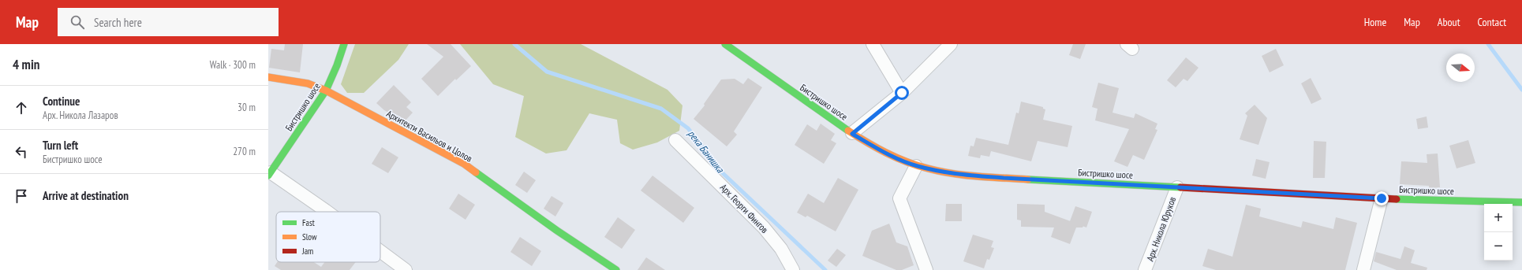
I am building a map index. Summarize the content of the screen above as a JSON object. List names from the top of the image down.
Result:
{
  "streets": {
    "street": [
      "Бистришко шосе",
      "Архитекти Васильов и Цолов",
      "Арх. Георги Фингов",
      "Арх. Никола Юруков"
    ]
  },
  "crossings": [
    ["Бистришко шосе", "Архитекти Васильов и Цолов"],
    ["Бистришко шосе", "Арх. Никола Юруков"]
  ],
  "water": ["река Банишка"],
  "legend": ["Fast", "Slow", "Jam"],
  "north": "right",
  "page": {
    "header": "Map",
    "search": "Search here",
    "nav": [
      "Home",
      "Map",
      "About",
      "Contact"
    ],
    "heading": ["4 min", "Walk · 300 m"],
    "list": [
      ["Continue", "Арх. Никола Лазаров", "30 m"],
      ["Turn left", "Бистришко шосе", "270 m"],
      "Arrive at destination"
    ],
    "map_buttons": ["+", "−"]
  }
}
